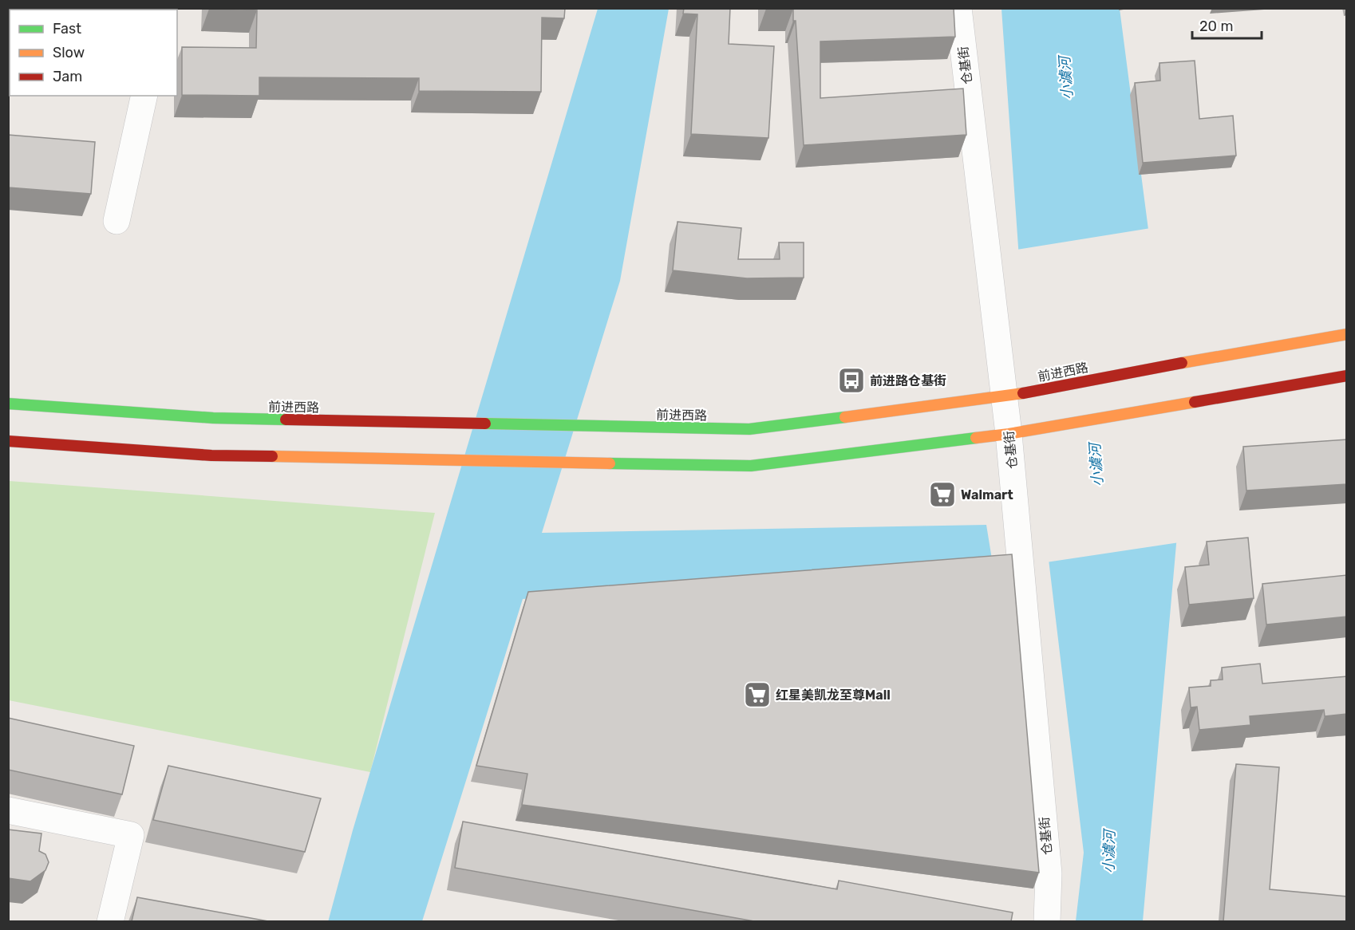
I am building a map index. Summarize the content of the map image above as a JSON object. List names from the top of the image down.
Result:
{
  "streets": {
    "main road": ["前进西路"],
    "street": ["仓基街"]
  },
  "crossings": [
    ["仓基街", "前进西路"]
  ],
  "water": ["小澞河"],
  "places": {
    "bus stop": ["前进路仓基街"],
    "supermarket": ["Walmart", "红星美凯龙至尊Mall"]
  },
  "legend": ["Fast", "Slow", "Jam"],
  "scale_bar": "20 m"
}
